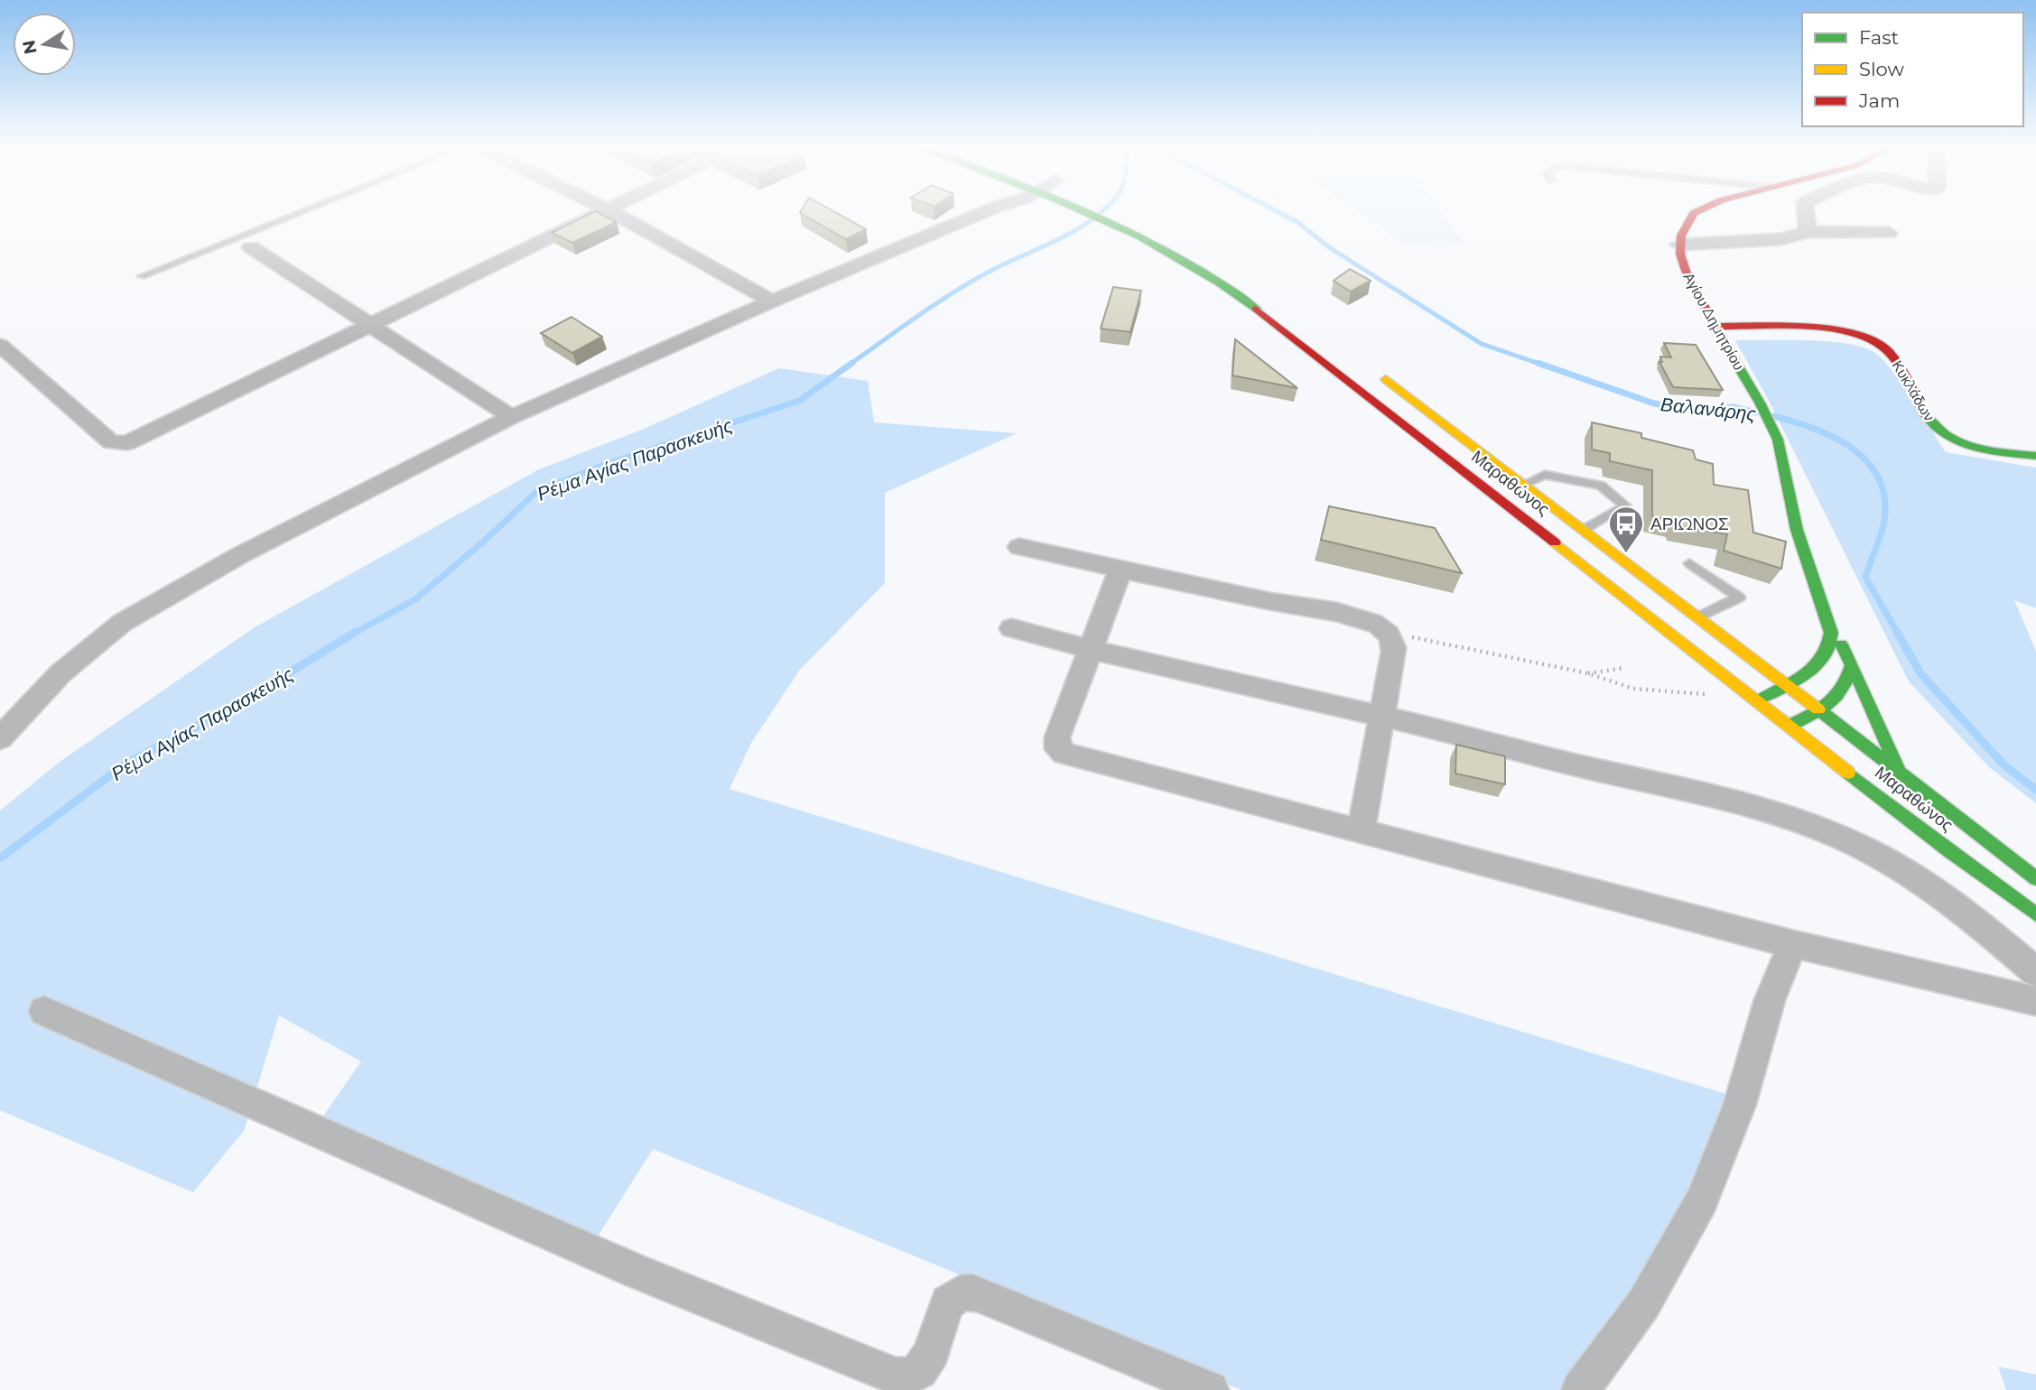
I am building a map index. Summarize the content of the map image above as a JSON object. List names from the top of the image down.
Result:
{
  "streets": {
    "main road": ["Αγίου Δημητρίου", "Κυκλάδων", "Μαραθώνος"]
  },
  "crossings": [
    ["Αγίου Δημητρίου", "Κυκλάδων"],
    ["Αγίου Δημητρίου", "Μαραθώνος"]
  ],
  "water": ["Βαλανάρης", "Ρέμα Αγίας Παρασκευής"],
  "places": {
    "bus stop": ["ΑΡΙΩΝΟΣ"]
  },
  "legend": ["Fast", "Slow", "Jam"],
  "north": "left"
}
